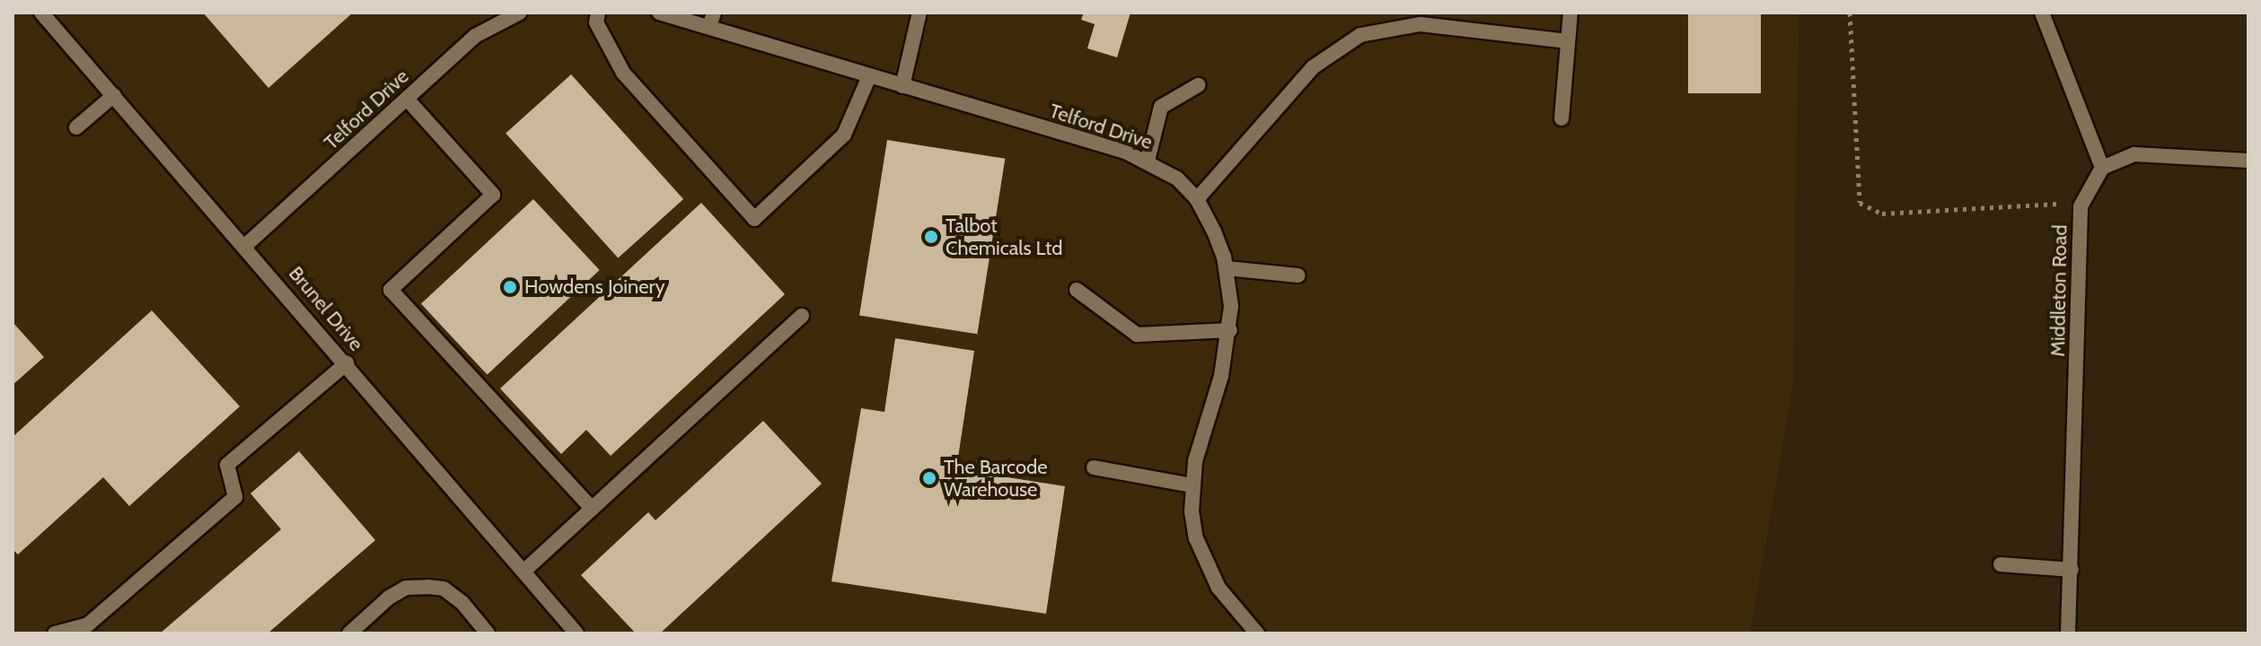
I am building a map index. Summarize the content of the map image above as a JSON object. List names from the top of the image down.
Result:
{
  "streets": {
    "street": ["Telford Drive", "Middleton Road", "Brunel Drive"]
  },
  "crossings": [
    ["Telford Drive", "Brunel Drive"]
  ],
  "places": ["Talbot Chemicals Ltd", "Howdens Joinery", "The Barcode Warehouse"]
}
